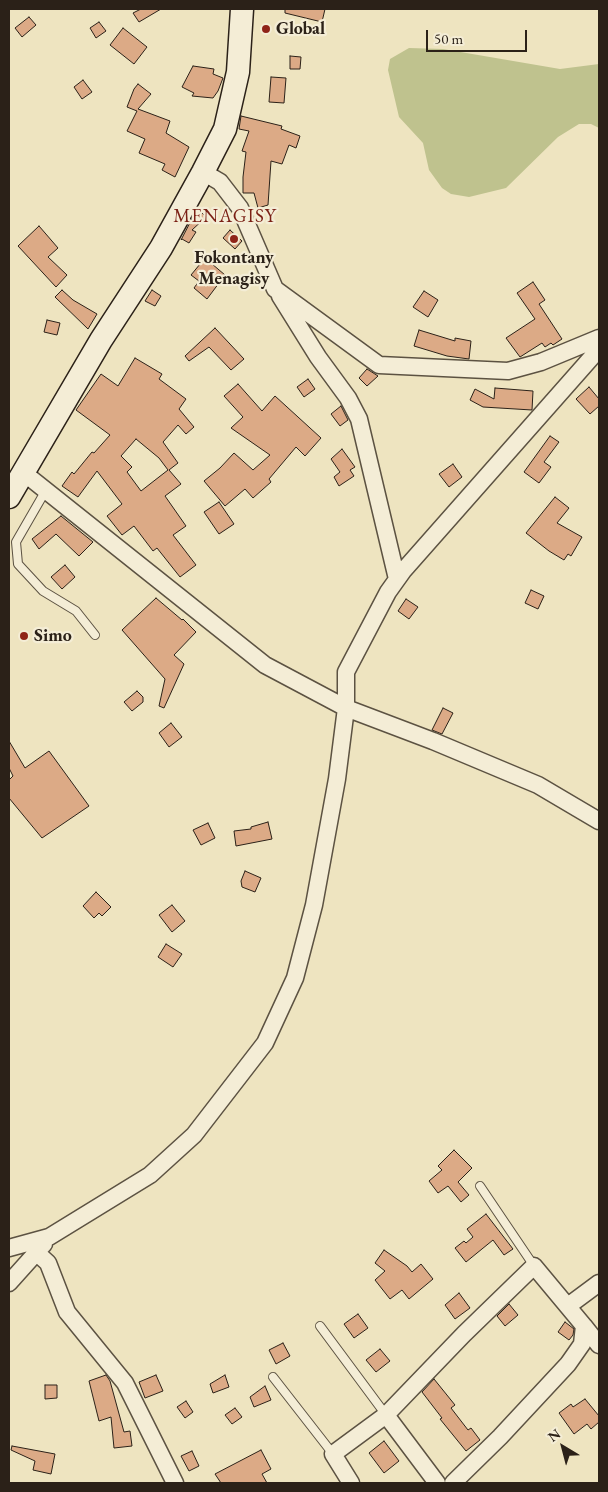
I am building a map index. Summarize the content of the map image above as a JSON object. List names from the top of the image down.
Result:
{
  "districts": ["MENAGISY"],
  "places": ["Global", "Fokontany Menagisy", "Simo"],
  "scale_bar": "50 m",
  "north": "top left"
}
